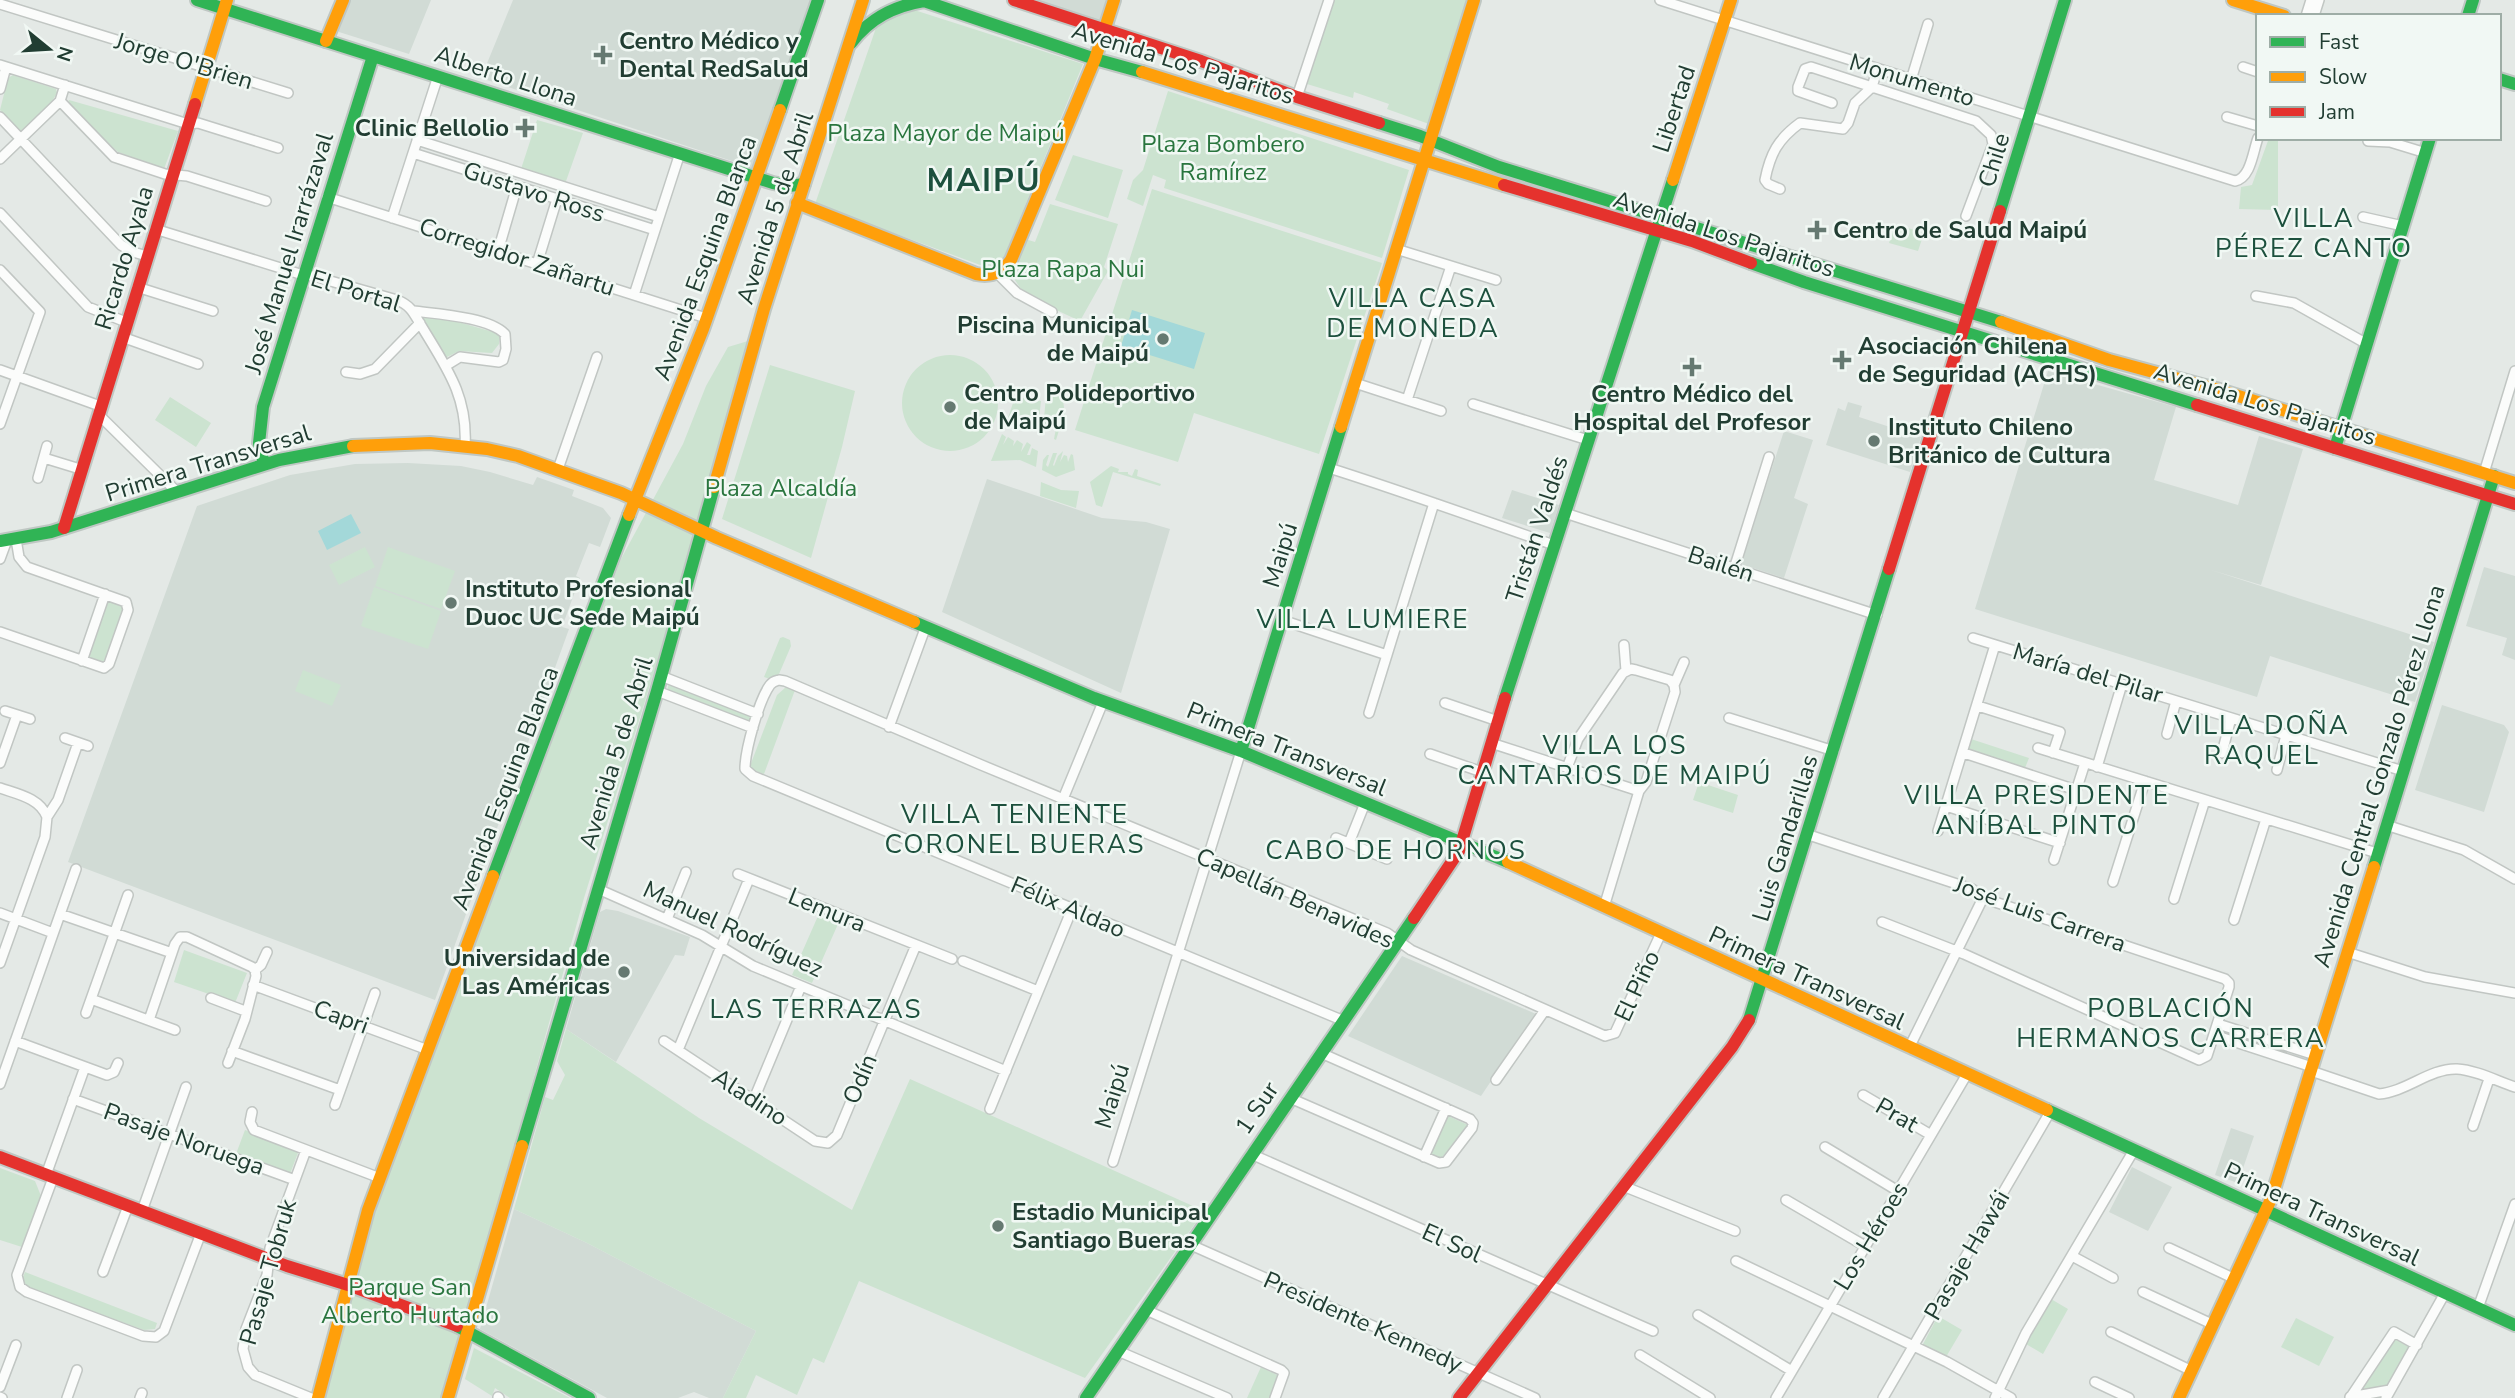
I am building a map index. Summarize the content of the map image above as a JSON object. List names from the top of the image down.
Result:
{
  "streets": {
    "street": [
      "Jorge O'Brien",
      "Avenida Los Pajaritos",
      "Alberto Llona",
      "Monumento",
      "Libertad",
      "Chile",
      "Gustavo Ross",
      "Avenida 5 de Abril",
      "José Manuel Irarrázaval",
      "Corregidor Zañartu",
      "Ricardo Ayala",
      "Avenida Esquina Blanca",
      "El Portal",
      "Primera Transversal",
      "Tristán Valdés",
      "Maipú",
      "Bailén",
      "María del Pilar",
      "Avenida Central Gonzalo Pérez Llona",
      "Luis Gandarillas",
      "Capellán Benavides",
      "Félix Aldao",
      "Lemura",
      "José Luis Carrera",
      "Manuel Rodríguez",
      "El Piño",
      "Capri",
      "Odín",
      "Aladino",
      "1 Sur",
      "Prat",
      "Pasaje Noruega",
      "Los Héroes",
      "El Sol",
      "Pasaje Hawái",
      "Pasaje Tobruk",
      "Presidente Kennedy"
    ]
  },
  "crossings": [
    ["Jorge O'Brien", "Ricardo Ayala"],
    ["Avenida Los Pajaritos", "Libertad"],
    ["Avenida Los Pajaritos", "Chile"],
    ["Avenida Los Pajaritos", "Tristán Valdés"],
    ["Avenida Los Pajaritos", "Maipú"],
    ["Avenida Los Pajaritos", "Avenida Central Gonzalo Pérez Llona"],
    ["Avenida Los Pajaritos", "Luis Gandarillas"],
    ["Alberto Llona", "Avenida 5 de Abril"],
    ["Alberto Llona", "José Manuel Irarrázaval"],
    ["Alberto Llona", "Ricardo Ayala"],
    ["Alberto Llona", "Avenida Esquina Blanca"],
    ["Monumento", "Libertad"],
    ["Monumento", "Chile"],
    ["Libertad", "Tristán Valdés"],
    ["Chile", "Luis Gandarillas"],
    ["Avenida 5 de Abril", "Primera Transversal"],
    ["Avenida 5 de Abril", "Manuel Rodríguez"],
    ["José Manuel Irarrázaval", "Corregidor Zañartu"],
    ["José Manuel Irarrázaval", "El Portal"],
    ["José Manuel Irarrázaval", "Primera Transversal"],
    ["Corregidor Zañartu", "Avenida Esquina Blanca"],
    ["Ricardo Ayala", "El Portal"],
    ["Ricardo Ayala", "Primera Transversal"],
    ["Avenida Esquina Blanca", "Primera Transversal"],
    ["Avenida Esquina Blanca", "Capri"],
    ["Avenida Esquina Blanca", "Pasaje Noruega"],
    ["El Portal", "Primera Transversal"],
    ["Primera Transversal", "Tristán Valdés"],
    ["Primera Transversal", "Maipú"],
    ["Primera Transversal", "Avenida Central Gonzalo Pérez Llona"],
    ["Primera Transversal", "Luis Gandarillas"],
    ["Primera Transversal", "El Piño"],
    ["Primera Transversal", "1 Sur"],
    ["Primera Transversal", "Los Héroes"],
    ["Primera Transversal", "Pasaje Hawái"],
    ["Tristán Valdés", "Bailén"],
    ["Tristán Valdés", "1 Sur"],
    ["Maipú", "Capellán Benavides"],
    ["Maipú", "Félix Aldao"],
    ["Bailén", "Luis Gandarillas"],
    ["María del Pilar", "Avenida Central Gonzalo Pérez Llona"],
    ["Luis Gandarillas", "José Luis Carrera"],
    ["Luis Gandarillas", "El Sol"],
    ["Luis Gandarillas", "Presidente Kennedy"],
    ["Capellán Benavides", "El Piño"],
    ["Capellán Benavides", "1 Sur"],
    ["Félix Aldao", "1 Sur"],
    ["Lemura", "Odín"],
    ["Manuel Rodríguez", "Odín"],
    ["Odín", "Aladino"],
    ["1 Sur", "El Sol"],
    ["1 Sur", "Presidente Kennedy"],
    ["Prat", "Los Héroes"],
    ["Pasaje Noruega", "Pasaje Tobruk"]
  ],
  "districts": [
    "MAIPÚ",
    "VILLA PÉREZ CANTO",
    "VILLA CASA DE MONEDA",
    "VILLA LUMIERE",
    "VILLA DOÑA RAQUEL",
    "VILLA LOS CANTARIOS DE MAIPÚ",
    "VILLA PRESIDENTE ANÍBAL PINTO",
    "VILLA TENIENTE CORONEL BUERAS",
    "CABO DE HORNOS",
    "POBLACIÓN HERMANOS CARRERA",
    "LAS TERRAZAS"
  ],
  "parks": [
    "Plaza Mayor de Maipú",
    "Plaza Bombero Ramírez",
    "Plaza Rapa Nui",
    "Plaza Alcaldía",
    "Parque San Alberto Hurtado"
  ],
  "places": {
    "health": [
      "Centro Médico y Dental RedSalud",
      "Clinic Bellolio",
      "Centro de Salud Maipú",
      "Asociación Chilena de Seguridad (ACHS)",
      "Centro Médico del Hospital del Profesor"
    ],
    "other": [
      "Piscina Municipal de Maipú",
      "Centro Polideportivo de Maipú",
      "Instituto Chileno Británico de Cultura",
      "Instituto Profesional Duoc UC Sede Maipú",
      "Universidad de Las Américas",
      "Estadio Municipal Santiago Bueras"
    ]
  },
  "legend": ["Fast", "Slow", "Jam"],
  "north": "right"
}
